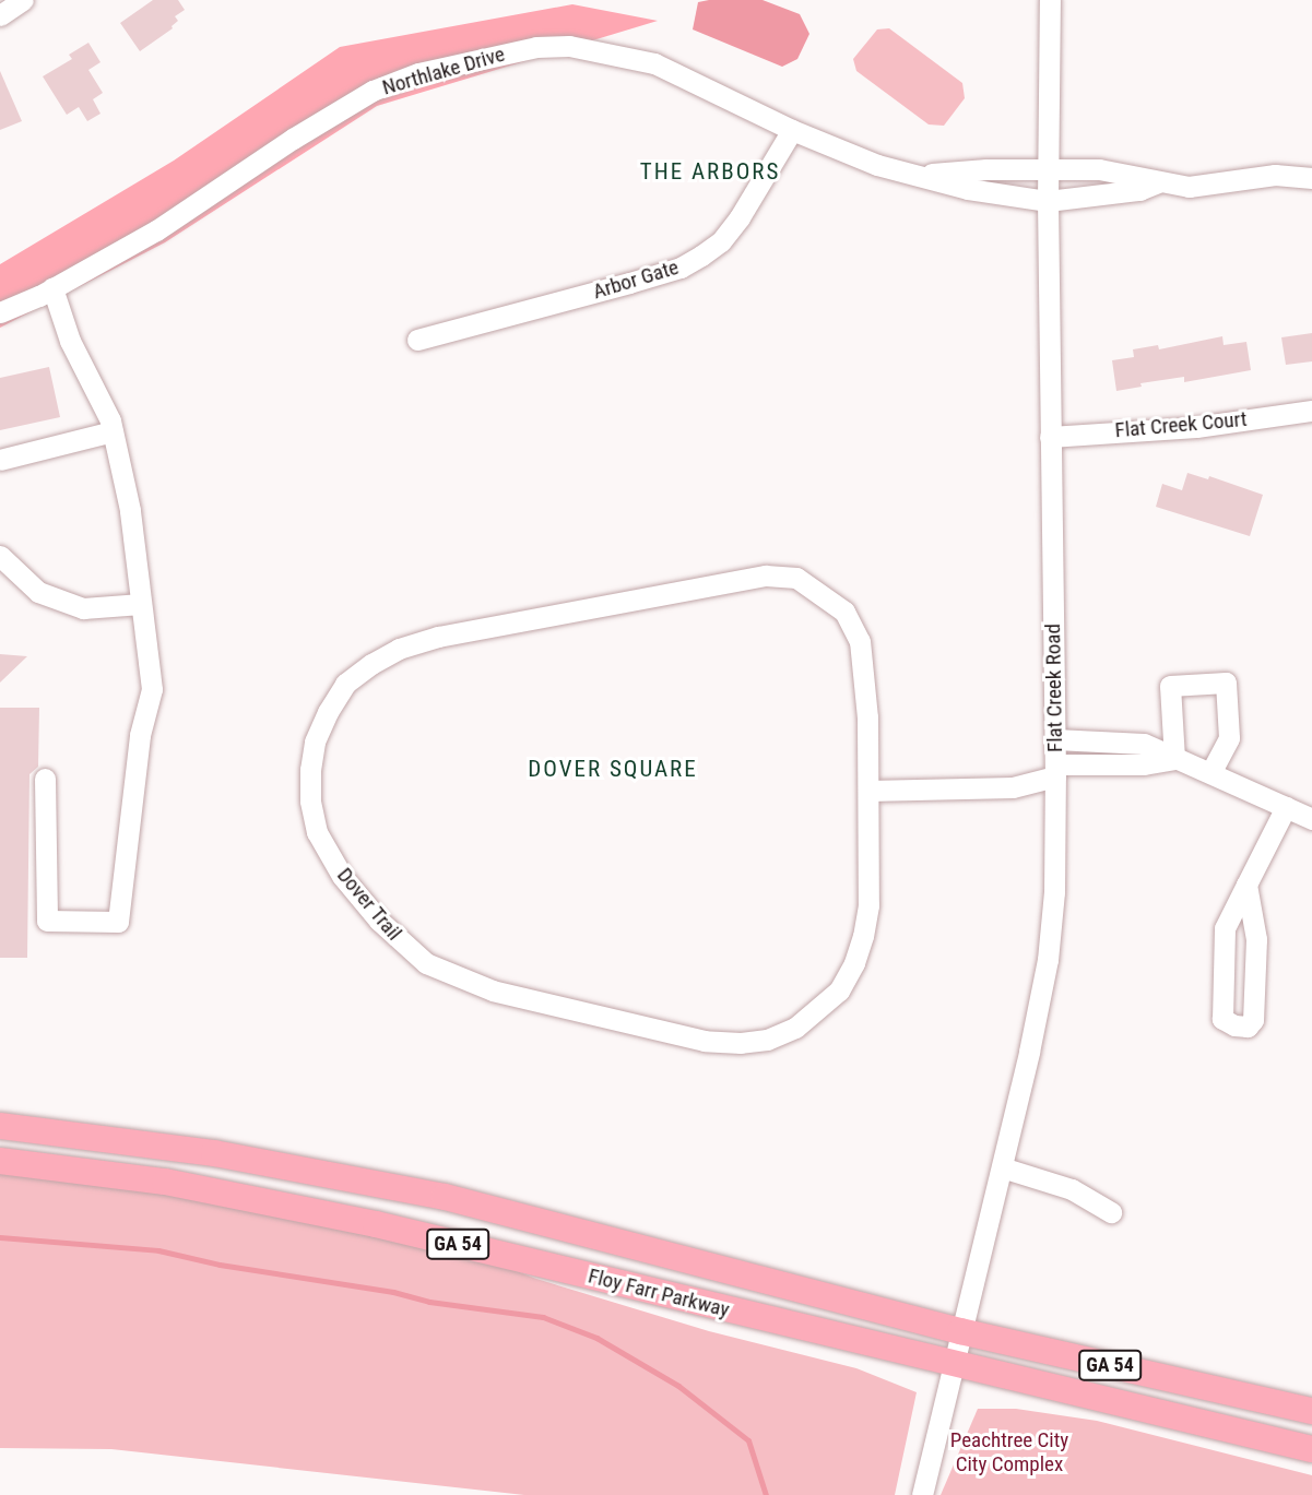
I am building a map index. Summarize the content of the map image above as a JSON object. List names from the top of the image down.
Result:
{
  "streets": {
    "main road": ["GA 54", "Floy Farr Parkway"],
    "street": [
      "Northlake Drive",
      "Arbor Gate",
      "Flat Creek Court",
      "Flat Creek Road",
      "Dover Trail"
    ]
  },
  "crossings": [
    ["Northlake Drive", "Arbor Gate"],
    ["Northlake Drive", "Flat Creek Road"],
    ["Flat Creek Court", "Flat Creek Road"],
    ["Flat Creek Road", "Floy Farr Parkway"]
  ],
  "districts": ["THE ARBORS", "DOVER SQUARE"],
  "parks": ["Peachtree City City Complex"]
}
